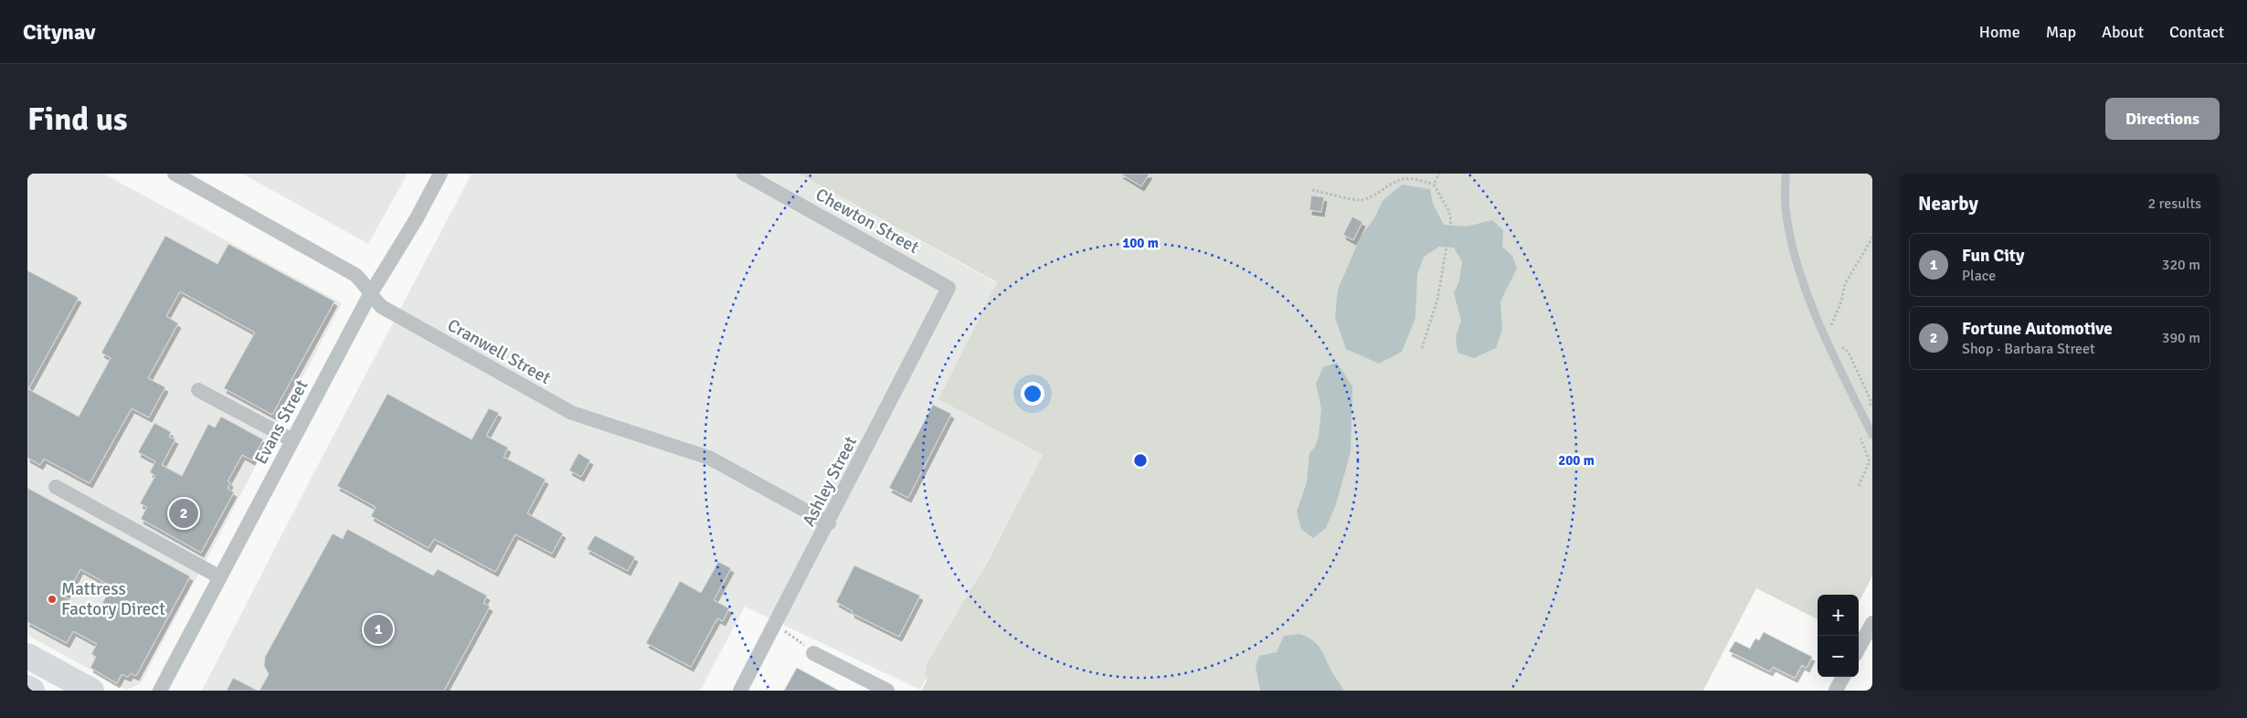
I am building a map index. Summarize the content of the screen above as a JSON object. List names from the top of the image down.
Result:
{
  "streets": {
    "street": [
      "Chewton Street",
      "Cranwell Street",
      "Evans Street",
      "Ashley Street"
    ]
  },
  "crossings": [
    ["Chewton Street", "Ashley Street"],
    ["Cranwell Street", "Evans Street"],
    ["Cranwell Street", "Ashley Street"]
  ],
  "places": ["Mattress Factory Direct"],
  "page": {
    "header": "Citynav",
    "nav": [
      "Home",
      "Map",
      "About",
      "Contact"
    ],
    "buttons": "Directions",
    "title": "Find us",
    "heading": ["Nearby", "2 results"],
    "list": [
      {
        "mark": "1",
        "name": "Fun City",
        "note": "Place",
        "value": "320 m"
      },
      {
        "mark": "2",
        "name": "Fortune Automotive",
        "note": "Shop · Barbara Street",
        "value": "390 m"
      }
    ],
    "pins": ["2", "1"],
    "map_buttons": ["+", "−"]
  },
  "rings": ["100 m", "200 m"]
}
